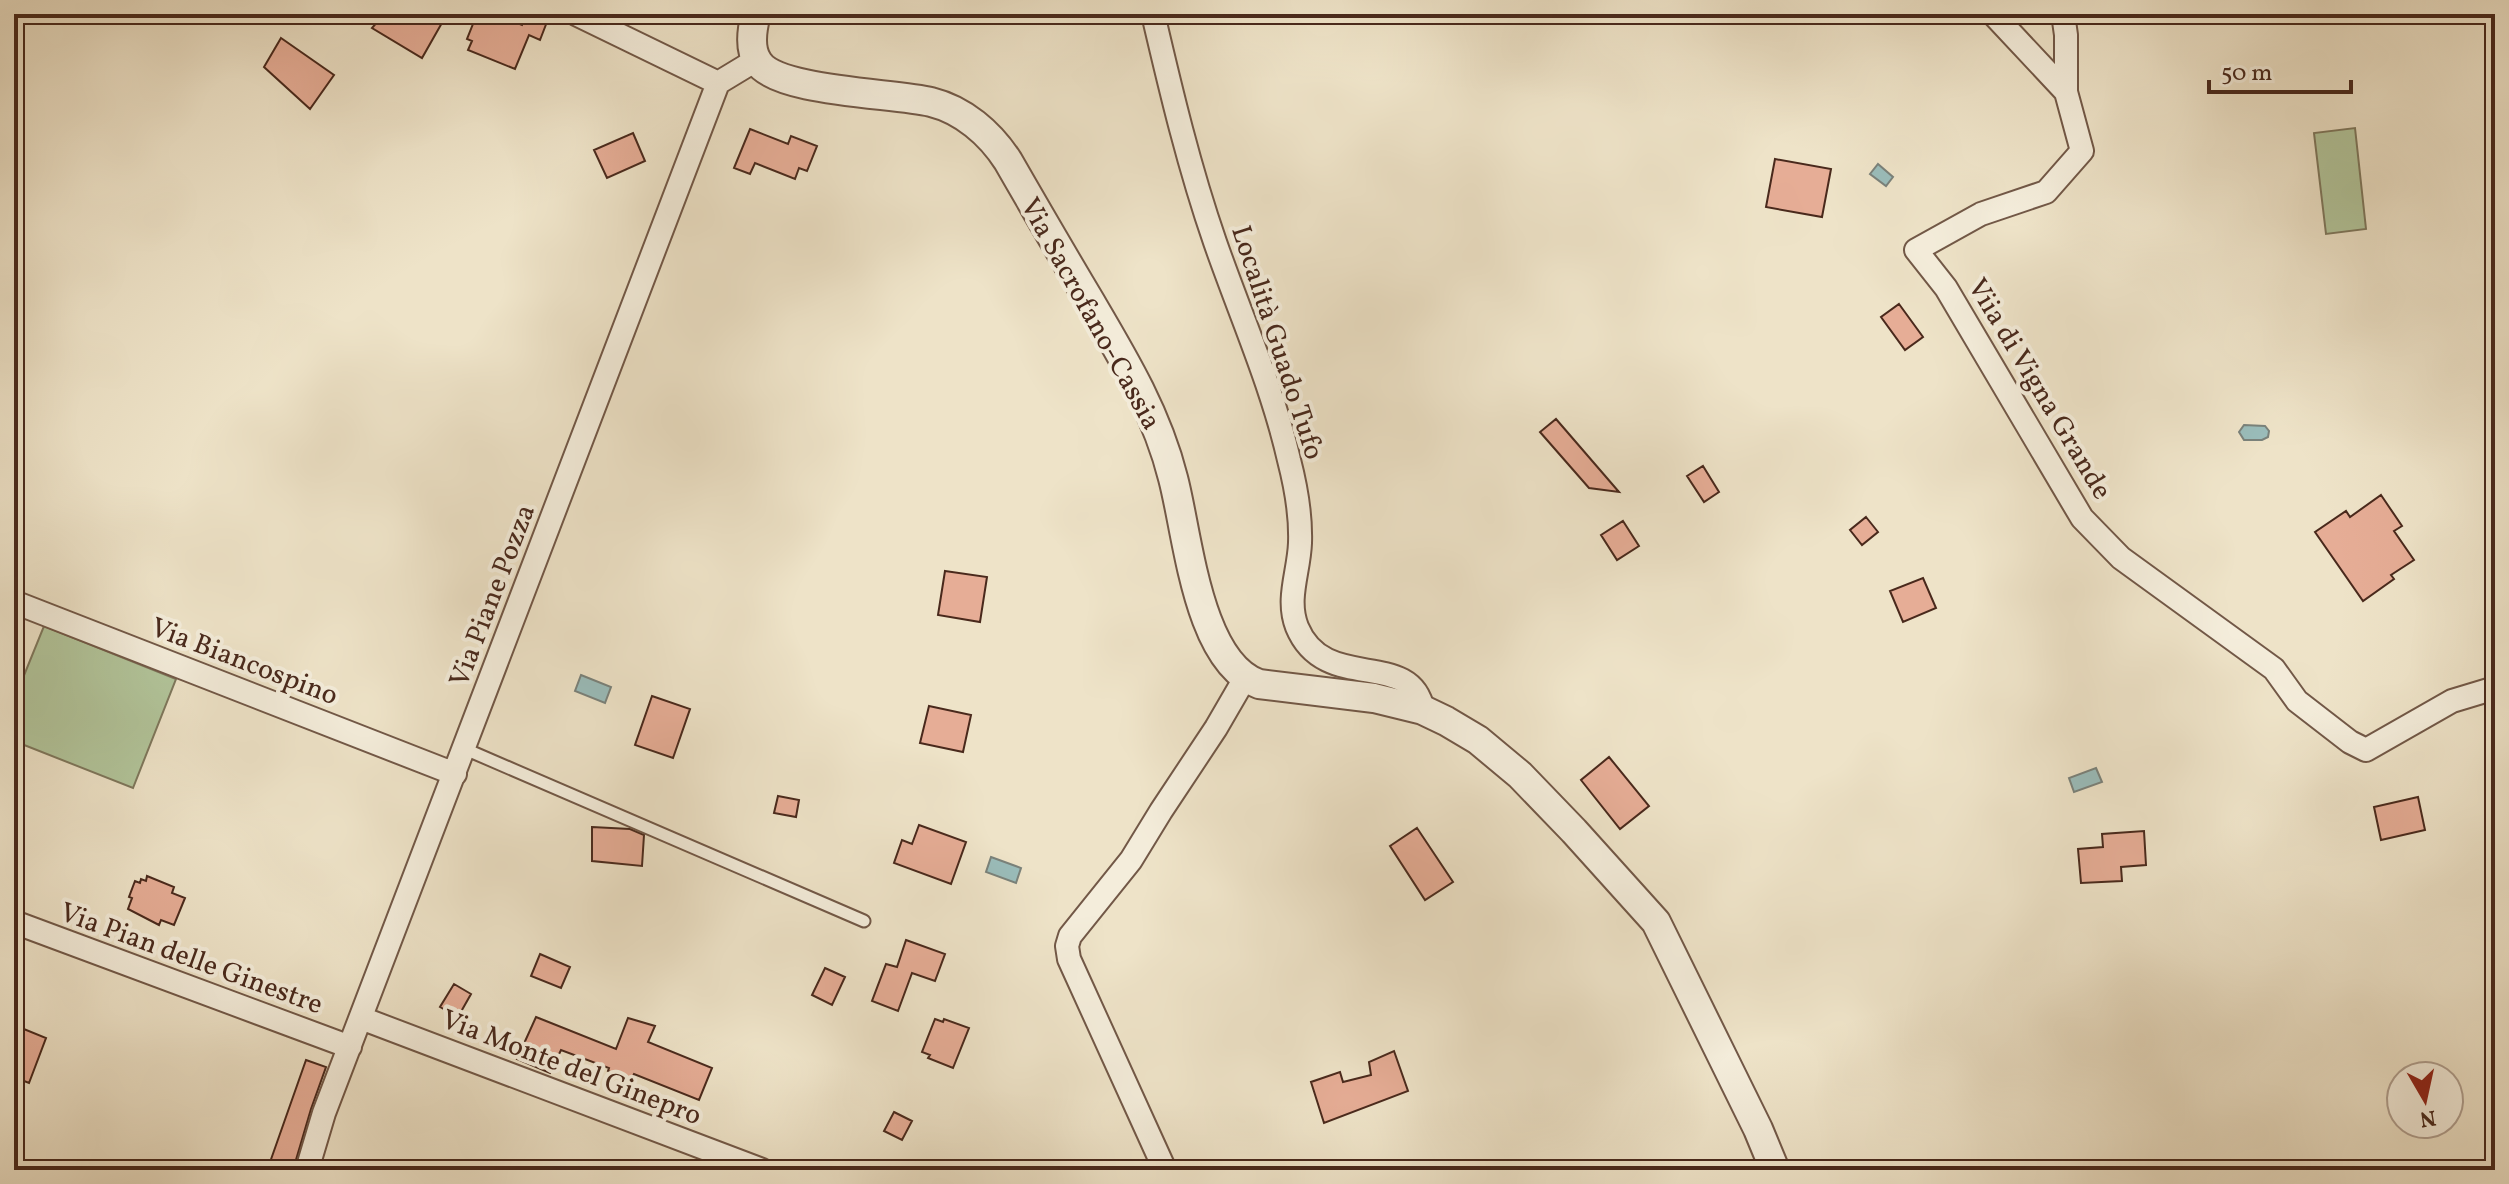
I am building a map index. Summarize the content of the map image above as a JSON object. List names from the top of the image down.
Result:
{
  "streets": {
    "street": [
      "Via Sacrofano-Cassia",
      "Località Guado Tufo",
      "Viia di Vigna Grande",
      "Via Piane Pozza",
      "Via Biancospino",
      "Via Pian delle Ginestre",
      "Via Monte del Ginepro"
    ]
  },
  "crossings": [
    ["Via Piane Pozza", "Via Biancospino"],
    ["Via Piane Pozza", "Via Pian delle Ginestre"],
    ["Via Piane Pozza", "Via Monte del Ginepro"]
  ],
  "scale_bar": "50 m",
  "north": "bottom"
}
